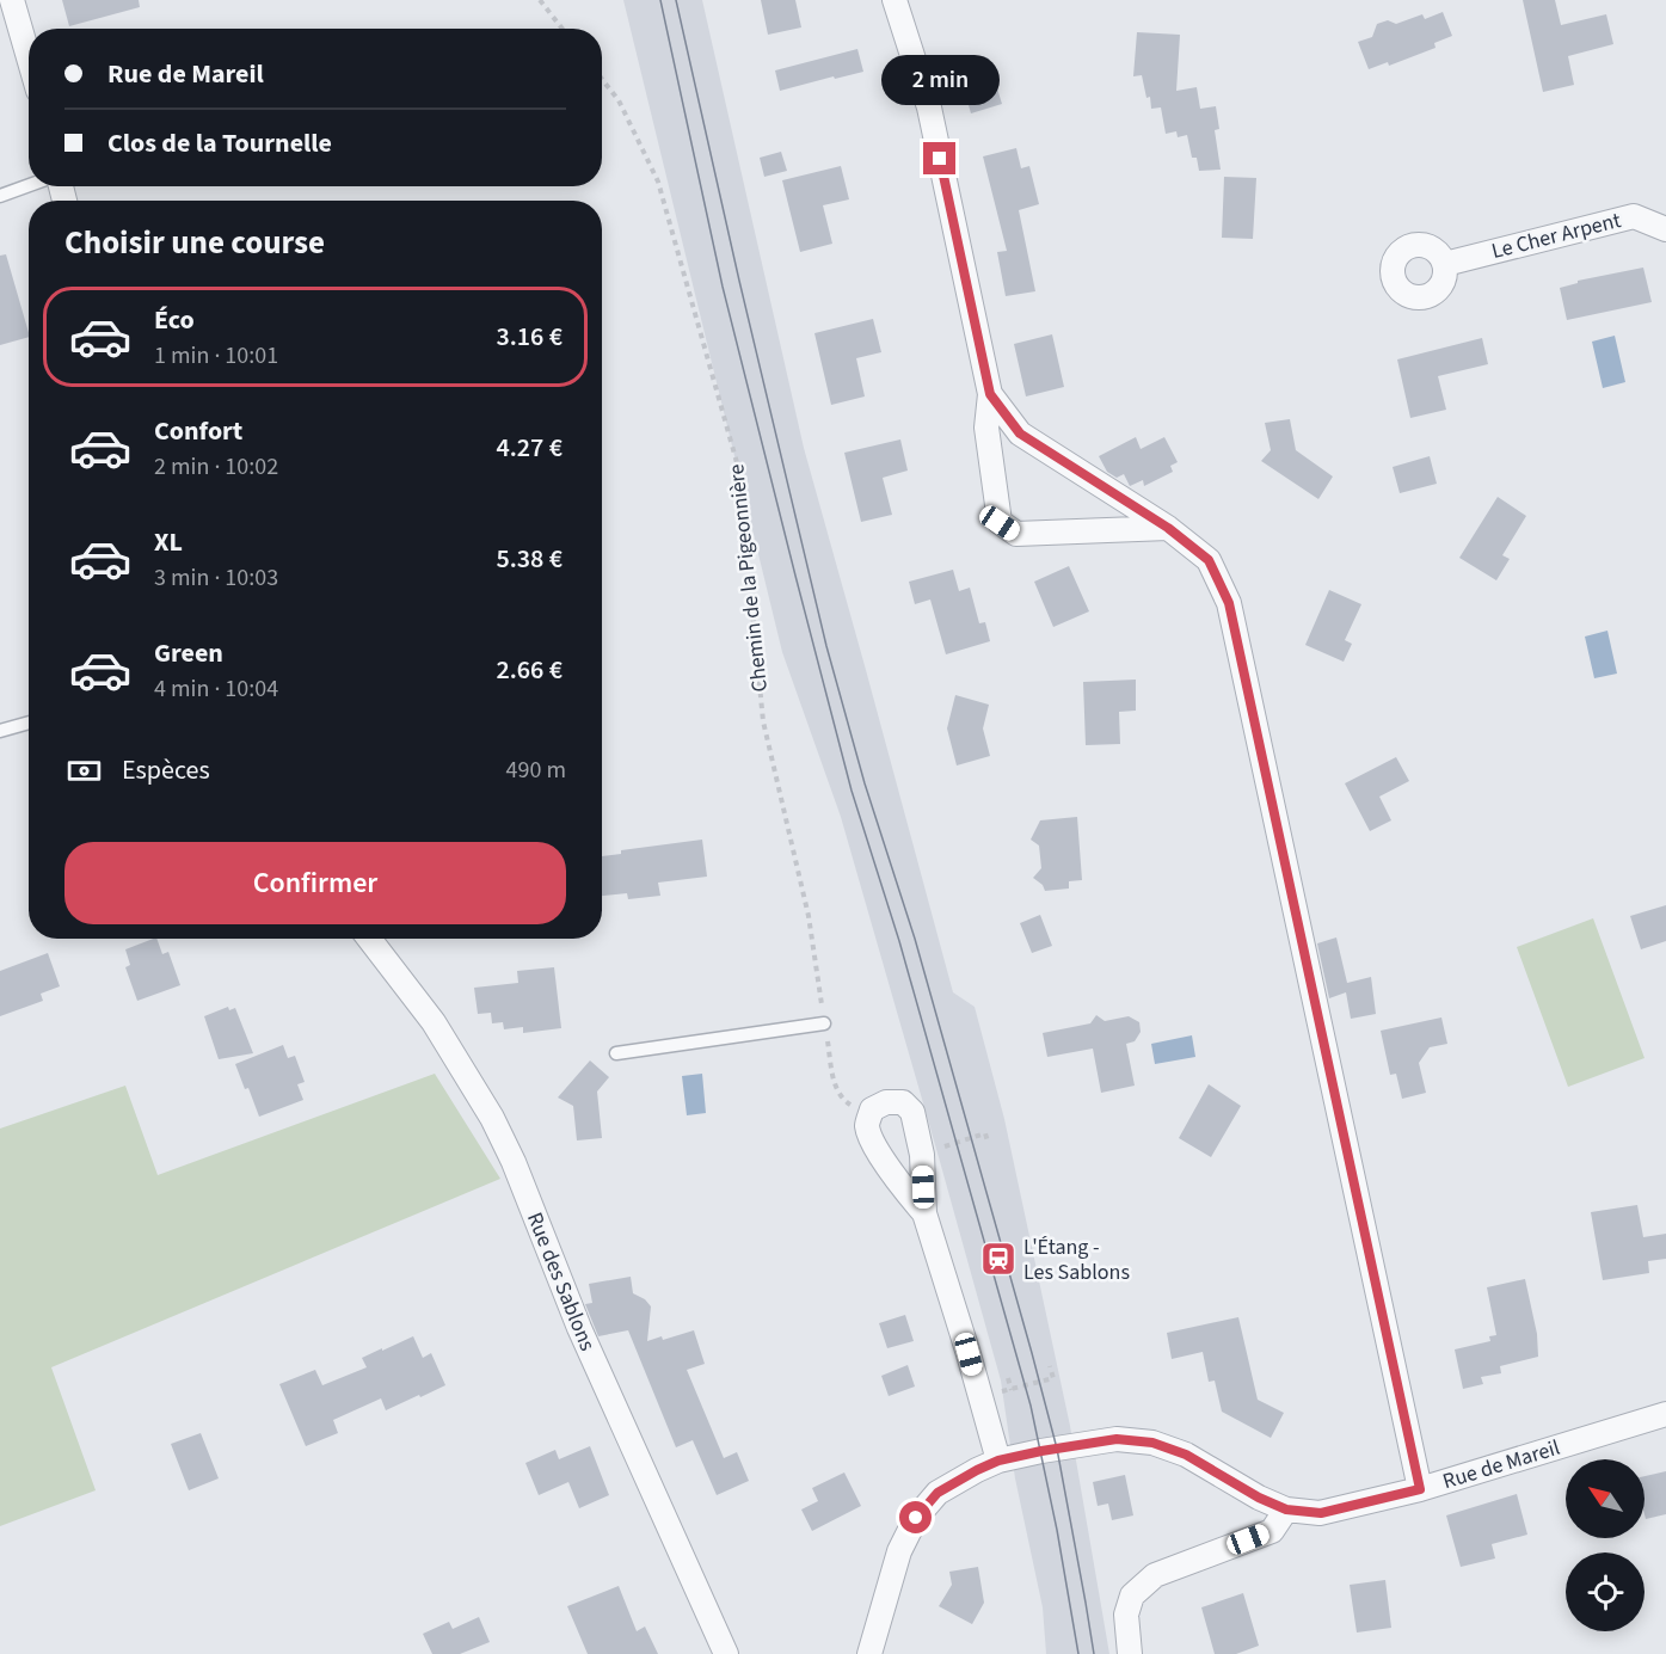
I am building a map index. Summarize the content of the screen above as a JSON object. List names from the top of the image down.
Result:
{
  "streets": {
    "street": ["Le Cher Arpent", "Rue des Sablons", "Rue de Mareil"],
    "path": ["Chemin de la Pigeonnière"]
  },
  "places": {
    "station": ["L'Étang - Les Sablons"]
  },
  "north": "top left",
  "page": {
    "banner": ["Rue de Mareil", "Clos de la Tournelle"],
    "bubble": "2 min",
    "heading": "Choisir une course",
    "list": [
      {
        "name": "Éco",
        "note": "1 min · 10:01",
        "value": "3.16 €"
      },
      {
        "name": "Confort",
        "note": "2 min · 10:02",
        "value": "4.27 €"
      },
      {
        "name": "XL",
        "note": "3 min · 10:03",
        "value": "5.38 €"
      },
      {
        "name": "Green",
        "note": "4 min · 10:04",
        "value": "2.66 €"
      }
    ],
    "pay": ["Espèces", "490 m"],
    "buttons": "Confirmer"
  }
}
